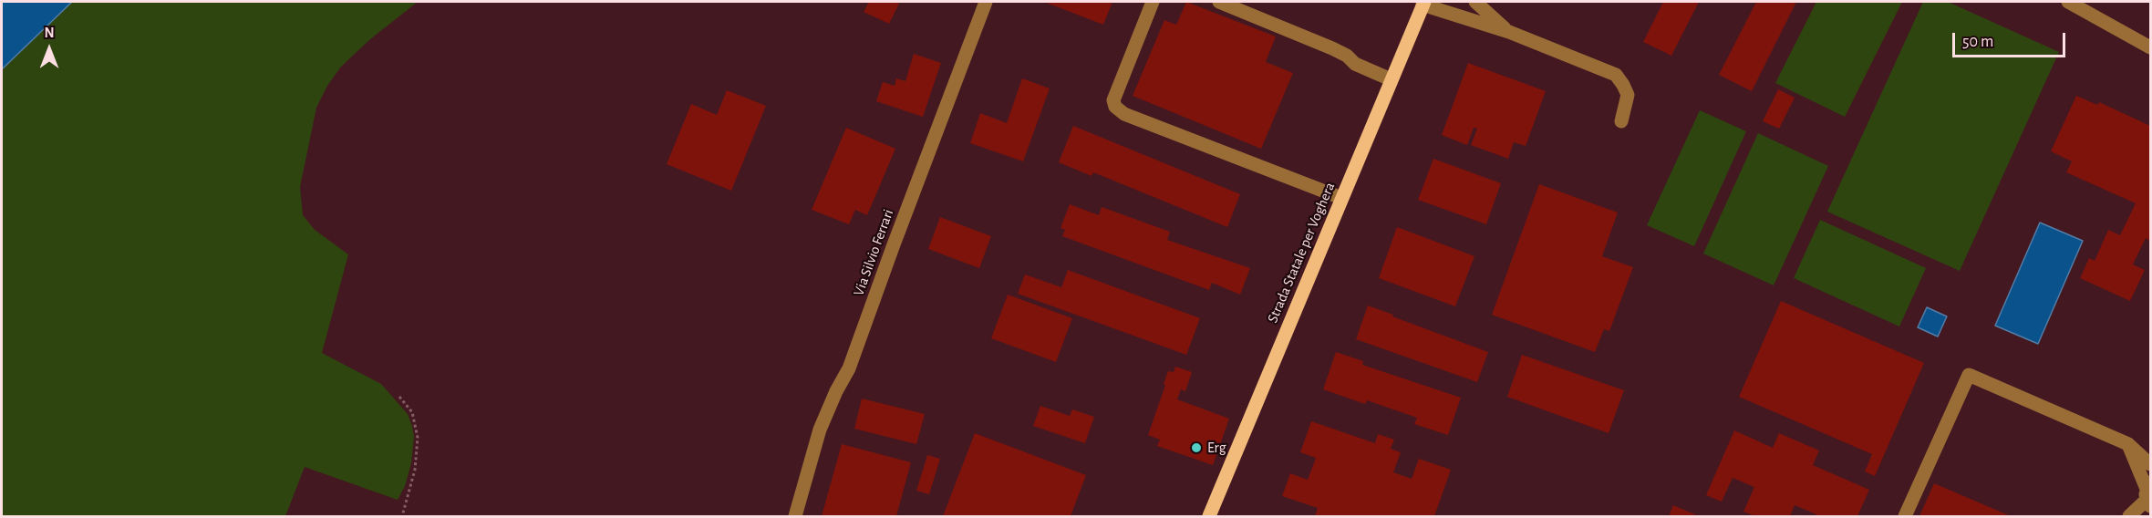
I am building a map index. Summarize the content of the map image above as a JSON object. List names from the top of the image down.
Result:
{
  "streets": {
    "main road": ["Strada Statale per Voghera"],
    "street": ["Via Silvio Ferrari"]
  },
  "places": ["Erg"],
  "scale_bar": "50 m",
  "north": "top"
}
